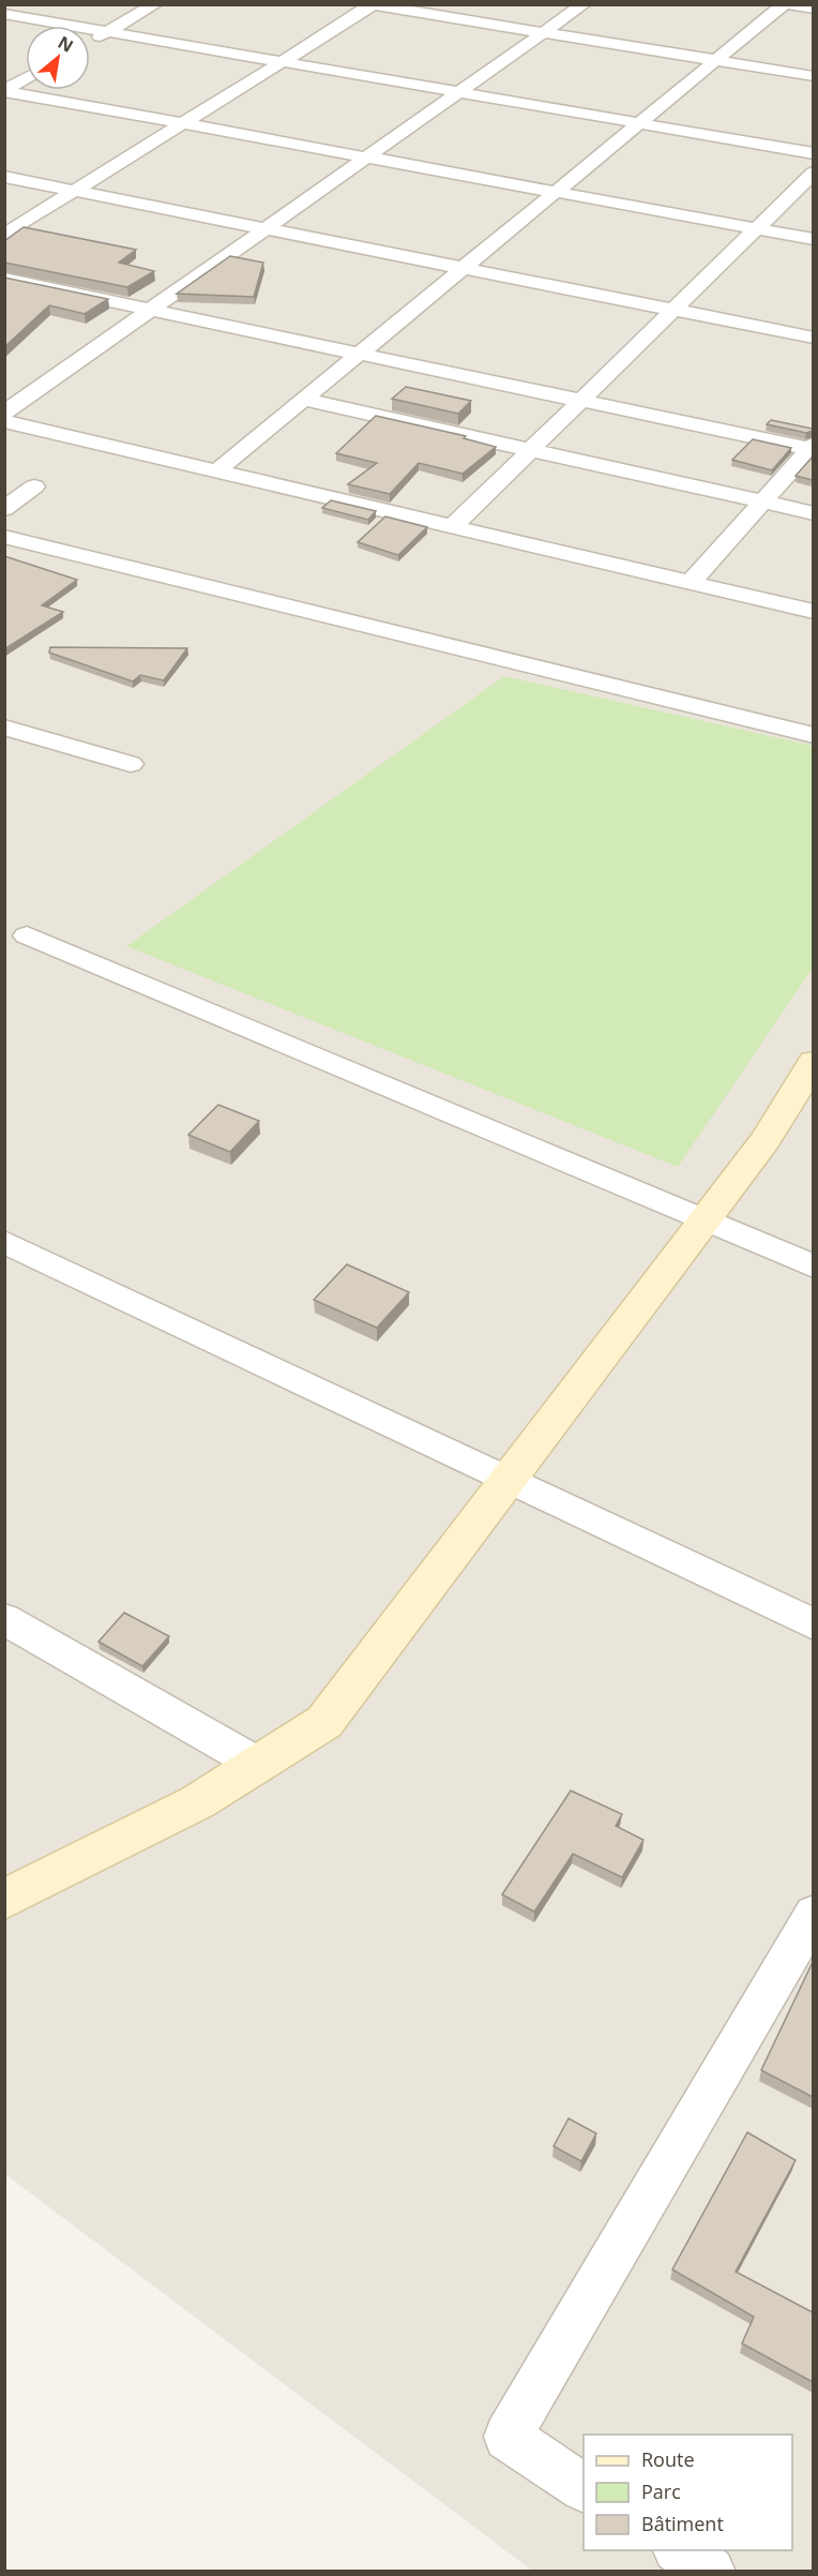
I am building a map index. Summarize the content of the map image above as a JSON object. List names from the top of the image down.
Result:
{
  "legend": ["Route", "Parc", "Bâtiment"],
  "north": "top right"
}
